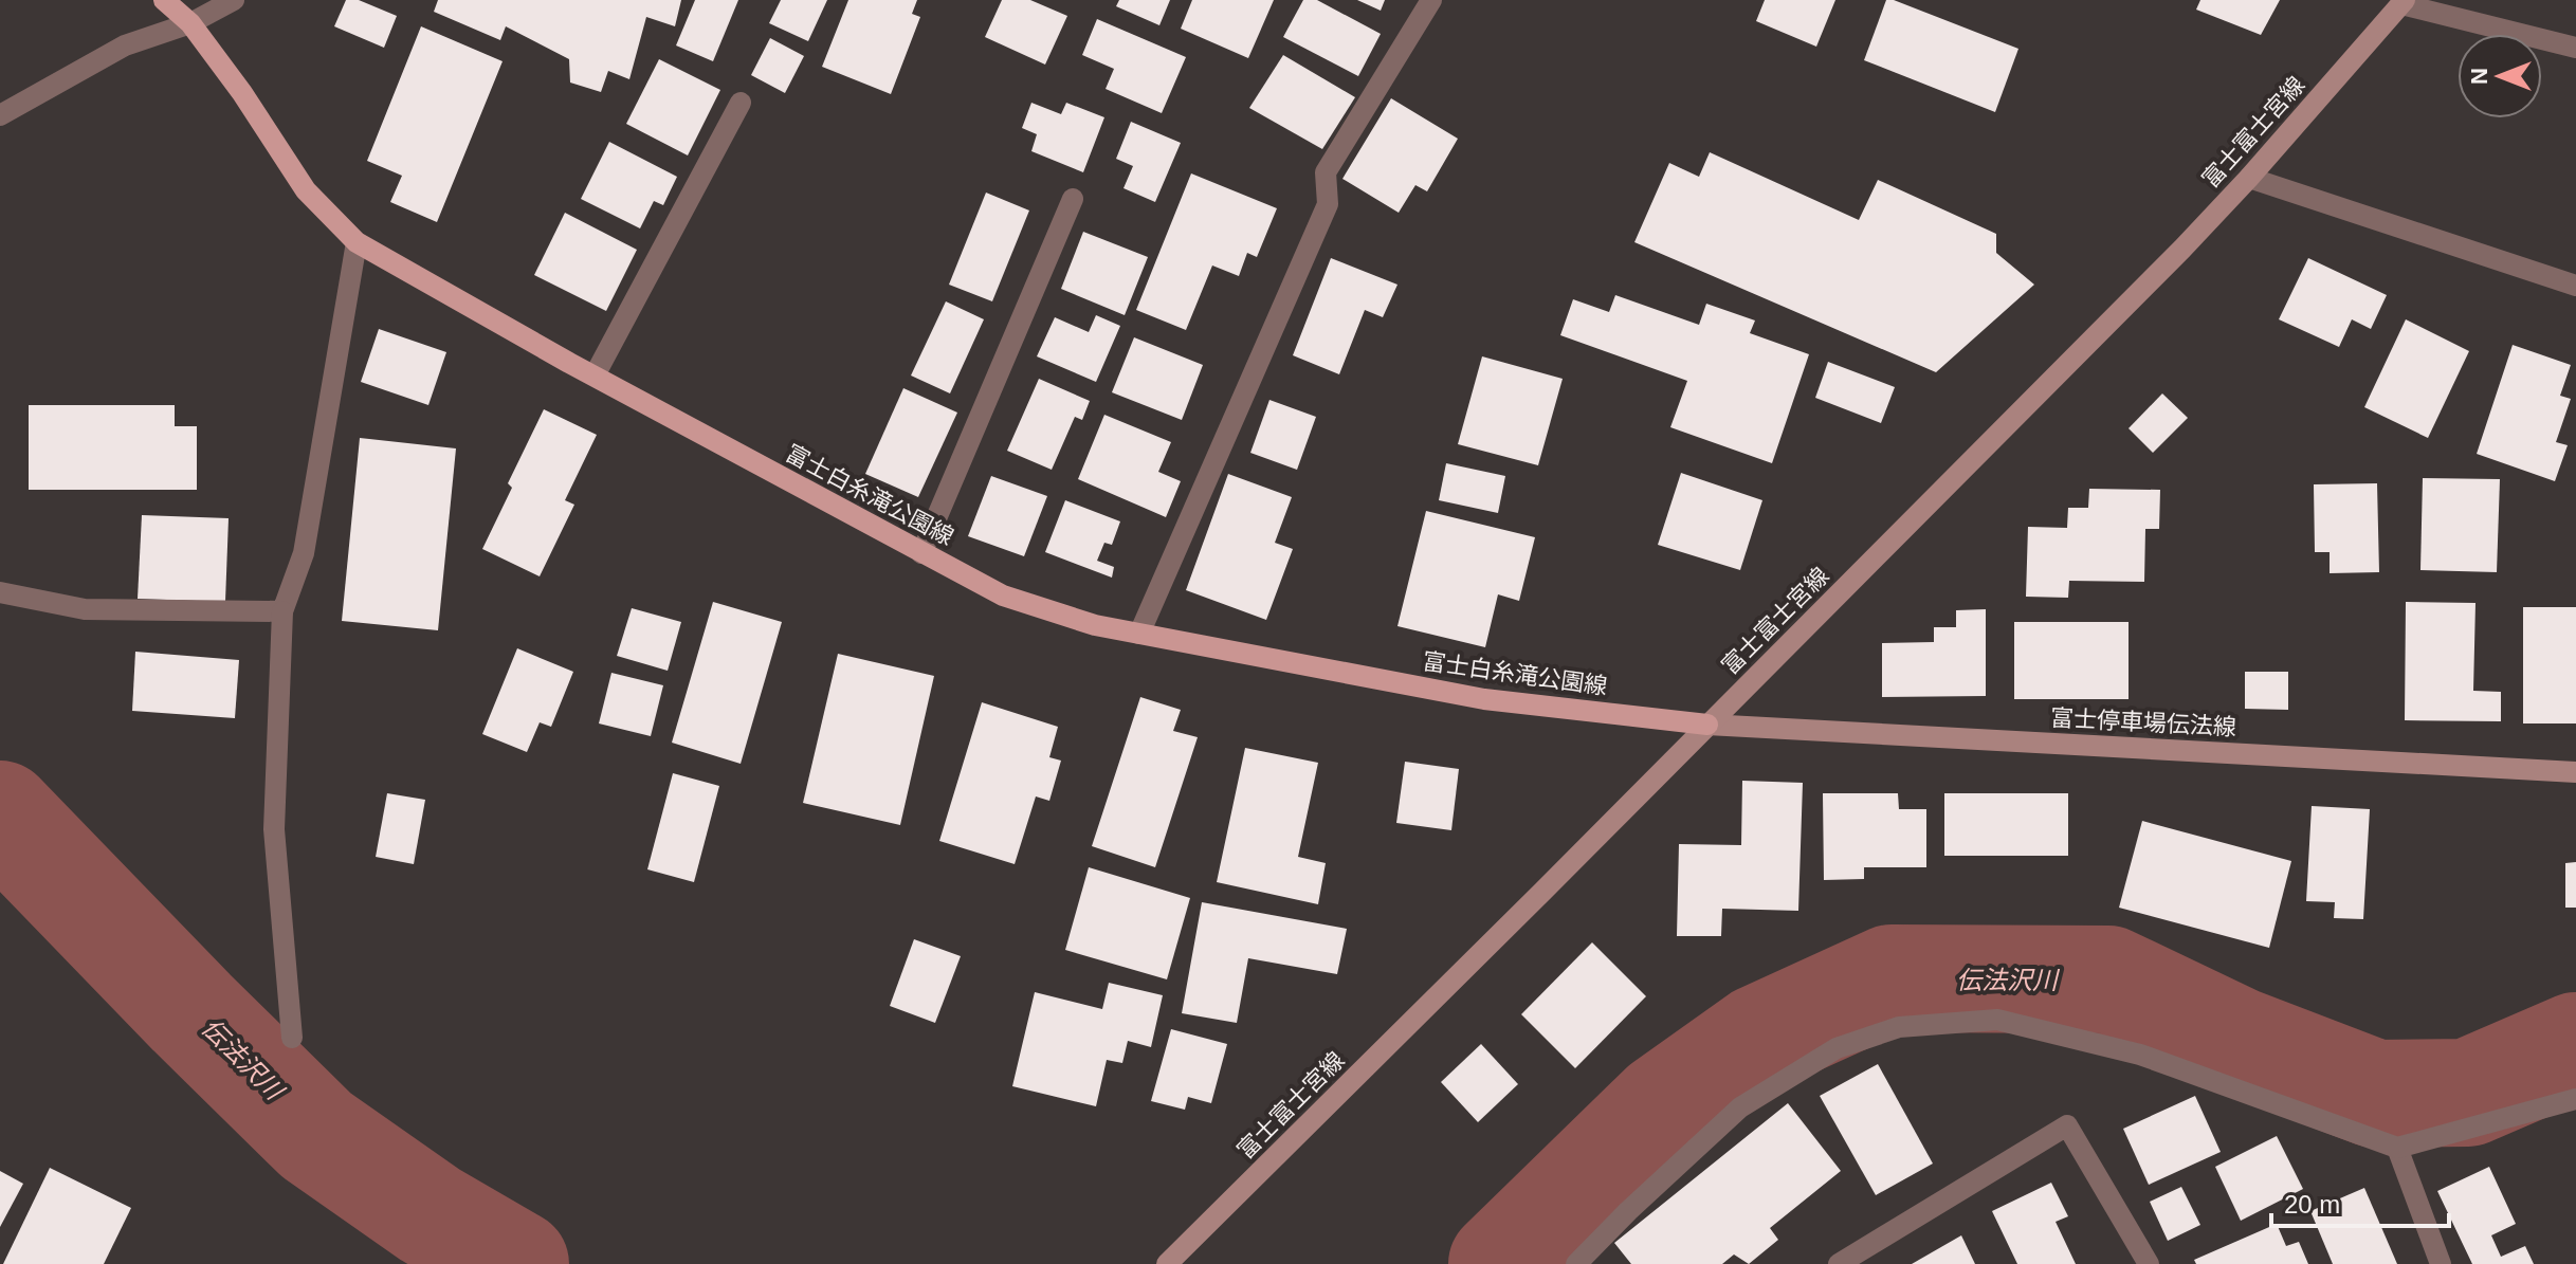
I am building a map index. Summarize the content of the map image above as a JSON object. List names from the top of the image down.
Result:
{
  "streets": {
    "main road": ["富士富士宮線", "富士白糸滝公園線", "富士停車場伝法線"]
  },
  "crossings": [
    ["富士富士宮線", "富士白糸滝公園線"],
    ["富士富士宮線", "富士停車場伝法線"],
    ["富士白糸滝公園線", "富士停車場伝法線"]
  ],
  "water": ["伝法沢川"],
  "scale_bar": "20 m",
  "north": "left"
}
